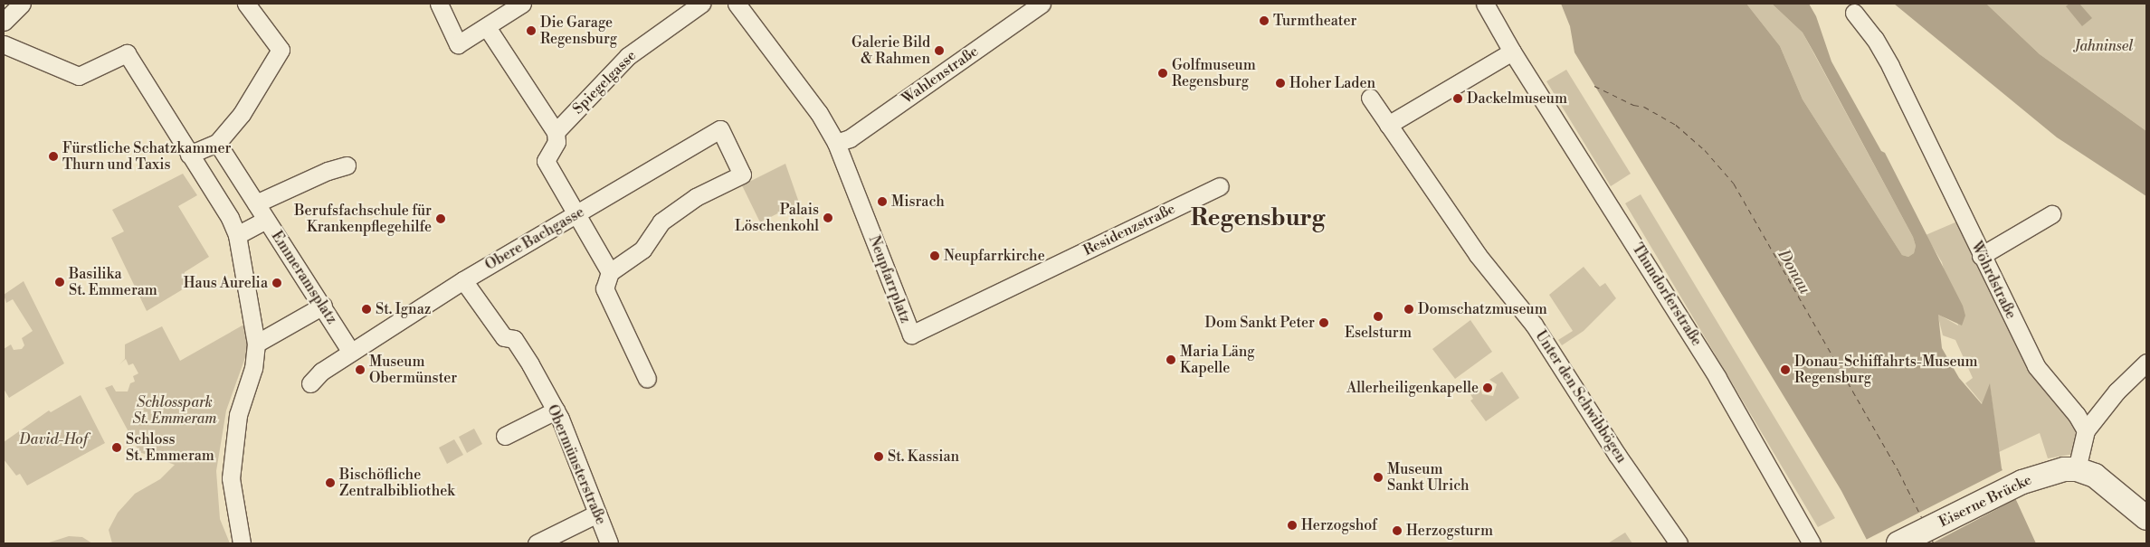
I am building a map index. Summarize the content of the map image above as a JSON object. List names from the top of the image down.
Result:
{
  "streets": {
    "street": [
      "Wahlenstraße",
      "Spiegelgasse",
      "Residenzstraße",
      "Obere Bachgasse",
      "Emmeramsplatz",
      "Neupfarrplatz",
      "Wöhrdstraße",
      "Thundorferstraße",
      "Unter den Schwibbögen",
      "Obermünsterstraße",
      "Eiserne Brücke"
    ]
  },
  "crossings": [
    ["Wahlenstraße", "Neupfarrplatz"],
    ["Residenzstraße", "Neupfarrplatz"],
    ["Obere Bachgasse", "Emmeramsplatz"],
    ["Obere Bachgasse", "Obermünsterstraße"]
  ],
  "districts": ["Regensburg"],
  "water": ["Donau"],
  "parks": ["Jahninsel", "Schlosspark St. Emmeram", "David-Hof"],
  "places": [
    "Turmtheater",
    "Die Garage Regensburg",
    "Galerie Bild & Rahmen",
    "Golfmuseum Regensburg",
    "Hoher Laden",
    "Dackelmuseum",
    "Fürstliche Schatzkammer Thurn und Taxis",
    "Misrach",
    "Palais Löschenkohl",
    "Berufsfachschule für Krankenpflegehilfe",
    "Neupfarrkirche",
    "Basilika St. Emmeram",
    "Haus Aurelia",
    "St. Ignaz",
    "Domschatzmuseum",
    "Eselsturm",
    "Dom Sankt Peter",
    "Maria Läng Kapelle",
    "Museum Obermünster",
    "Donau-Schiffahrts-Museum Regensburg",
    "Allerheiligenkapelle",
    "Schloss St. Emmeram",
    "St. Kassian",
    "Museum Sankt Ulrich",
    "Bischöfliche Zentralbibliothek",
    "Herzogshof",
    "Herzogsturm"
  ]
}
